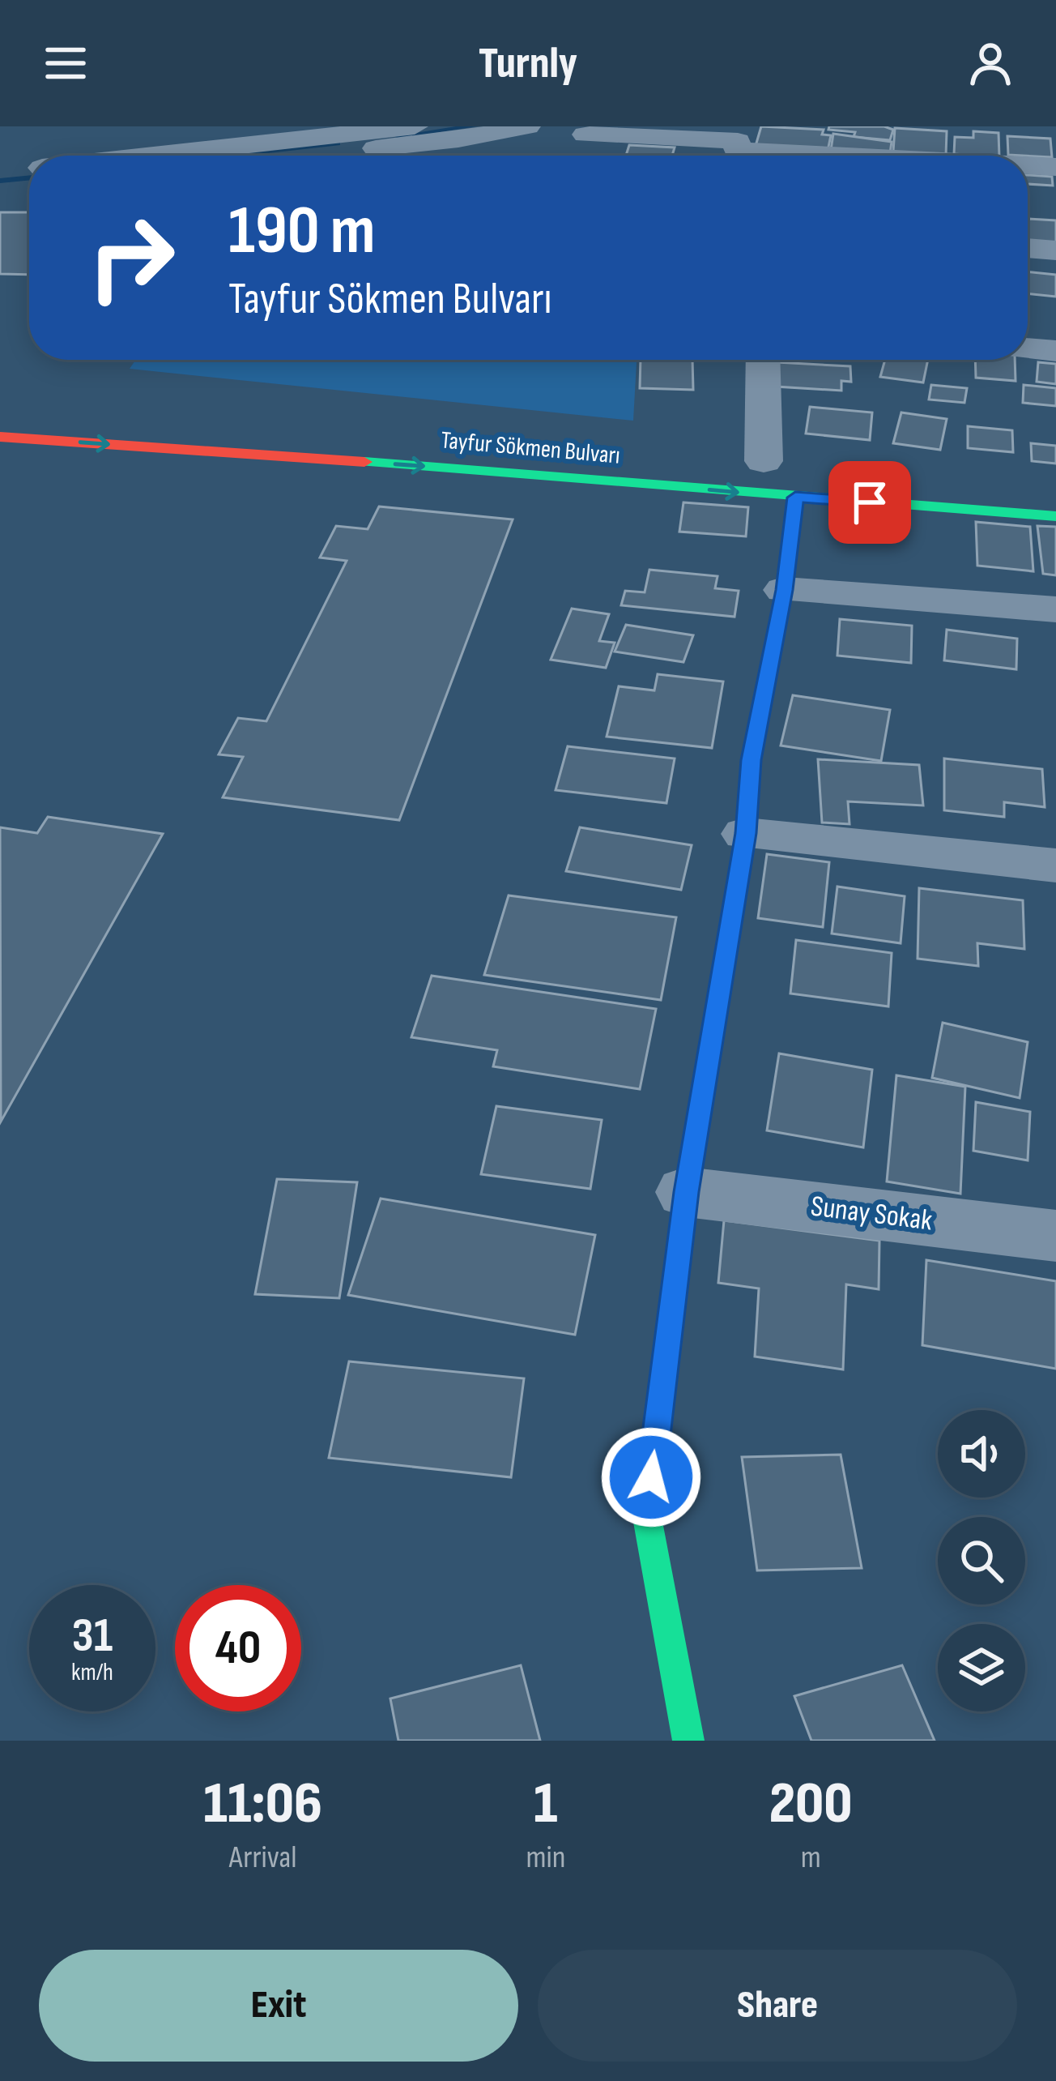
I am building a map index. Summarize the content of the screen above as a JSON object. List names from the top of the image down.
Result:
{
  "streets": {
    "street": ["Tayfur Sökmen Bulvarı", "Sunay Sokak"]
  },
  "one_way": ["Tayfur Sökmen Bulvarı"],
  "page": {
    "header": "Turnly",
    "turn": ["190 m", "Tayfur Sökmen Bulvarı"],
    "speed": "31 km/h",
    "limit": "40",
    "eta": [
      "11:06",
      "Arrival",
      "1",
      "min",
      "200",
      "m"
    ],
    "buttons": ["Exit", "Share"]
  }
}
